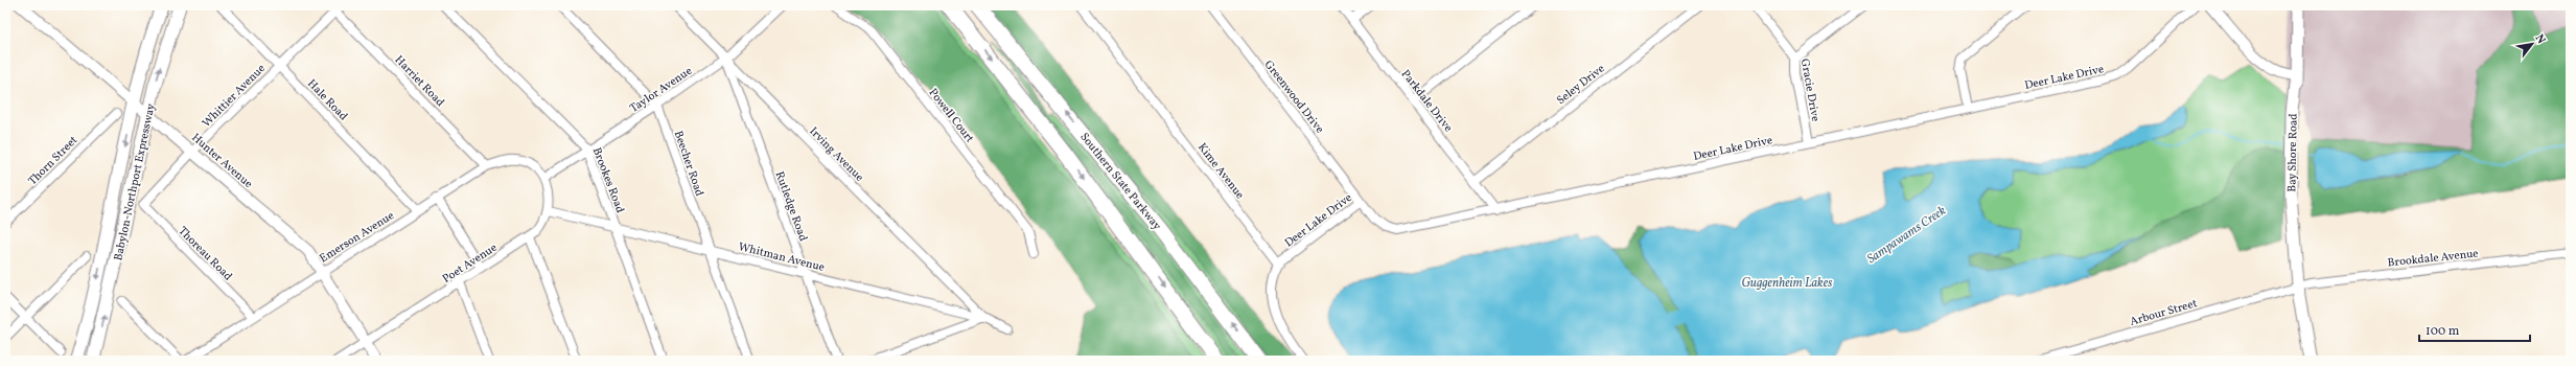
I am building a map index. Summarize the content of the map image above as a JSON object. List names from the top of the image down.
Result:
{
  "streets": {
    "highway": ["Southern State Parkway"],
    "main road": ["Bay Shore Road", "Babylon-Northport Expressway"],
    "street": [
      "Deer Lake Drive",
      "Harriet Road",
      "Seley Drive",
      "Taylor Avenue",
      "Gracie Drive",
      "Whittier Avenue",
      "Greenwood Drive",
      "Hale Road",
      "Parkdale Drive",
      "Powell Court",
      "Irving Avenue",
      "Thorn Street",
      "Hunter Avenue",
      "Beecher Road",
      "Kime Avenue",
      "Brookes Road",
      "Rutledge Road",
      "Emerson Avenue",
      "Thoreau Road",
      "Whitman Avenue",
      "Brookdale Avenue",
      "Poet Avenue",
      "Arbour Street"
    ]
  },
  "crossings": [
    ["Deer Lake Drive", "Gracie Drive"],
    ["Deer Lake Drive", "Greenwood Drive"],
    ["Deer Lake Drive", "Parkdale Drive"],
    ["Deer Lake Drive", "Kime Avenue"],
    ["Harriet Road", "Taylor Avenue"],
    ["Harriet Road", "Whittier Avenue"],
    ["Harriet Road", "Emerson Avenue"],
    ["Harriet Road", "Whitman Avenue"],
    ["Harriet Road", "Poet Avenue"],
    ["Seley Drive", "Parkdale Drive"],
    ["Taylor Avenue", "Irving Avenue"],
    ["Taylor Avenue", "Beecher Road"],
    ["Taylor Avenue", "Brookes Road"],
    ["Taylor Avenue", "Rutledge Road"],
    ["Taylor Avenue", "Emerson Avenue"],
    ["Taylor Avenue", "Whitman Avenue"],
    ["Taylor Avenue", "Poet Avenue"],
    ["Whittier Avenue", "Hale Road"],
    ["Whittier Avenue", "Hunter Avenue"],
    ["Whittier Avenue", "Thoreau Road"],
    ["Hale Road", "Emerson Avenue"],
    ["Bay Shore Road", "Brookdale Avenue"],
    ["Bay Shore Road", "Arbour Street"],
    ["Irving Avenue", "Rutledge Road"],
    ["Irving Avenue", "Whitman Avenue"],
    ["Hunter Avenue", "Babylon-Northport Expressway"],
    ["Hunter Avenue", "Emerson Avenue"],
    ["Hunter Avenue", "Poet Avenue"],
    ["Beecher Road", "Whitman Avenue"],
    ["Brookes Road", "Whitman Avenue"],
    ["Rutledge Road", "Whitman Avenue"],
    ["Emerson Avenue", "Thoreau Road"],
    ["Emerson Avenue", "Whitman Avenue"],
    ["Emerson Avenue", "Poet Avenue"],
    ["Whitman Avenue", "Poet Avenue"],
    ["Brookdale Avenue", "Arbour Street"]
  ],
  "water": ["Sampawams Creek", "Guggenheim Lakes"],
  "scale_bar": "100 m",
  "north": "top right"
}
